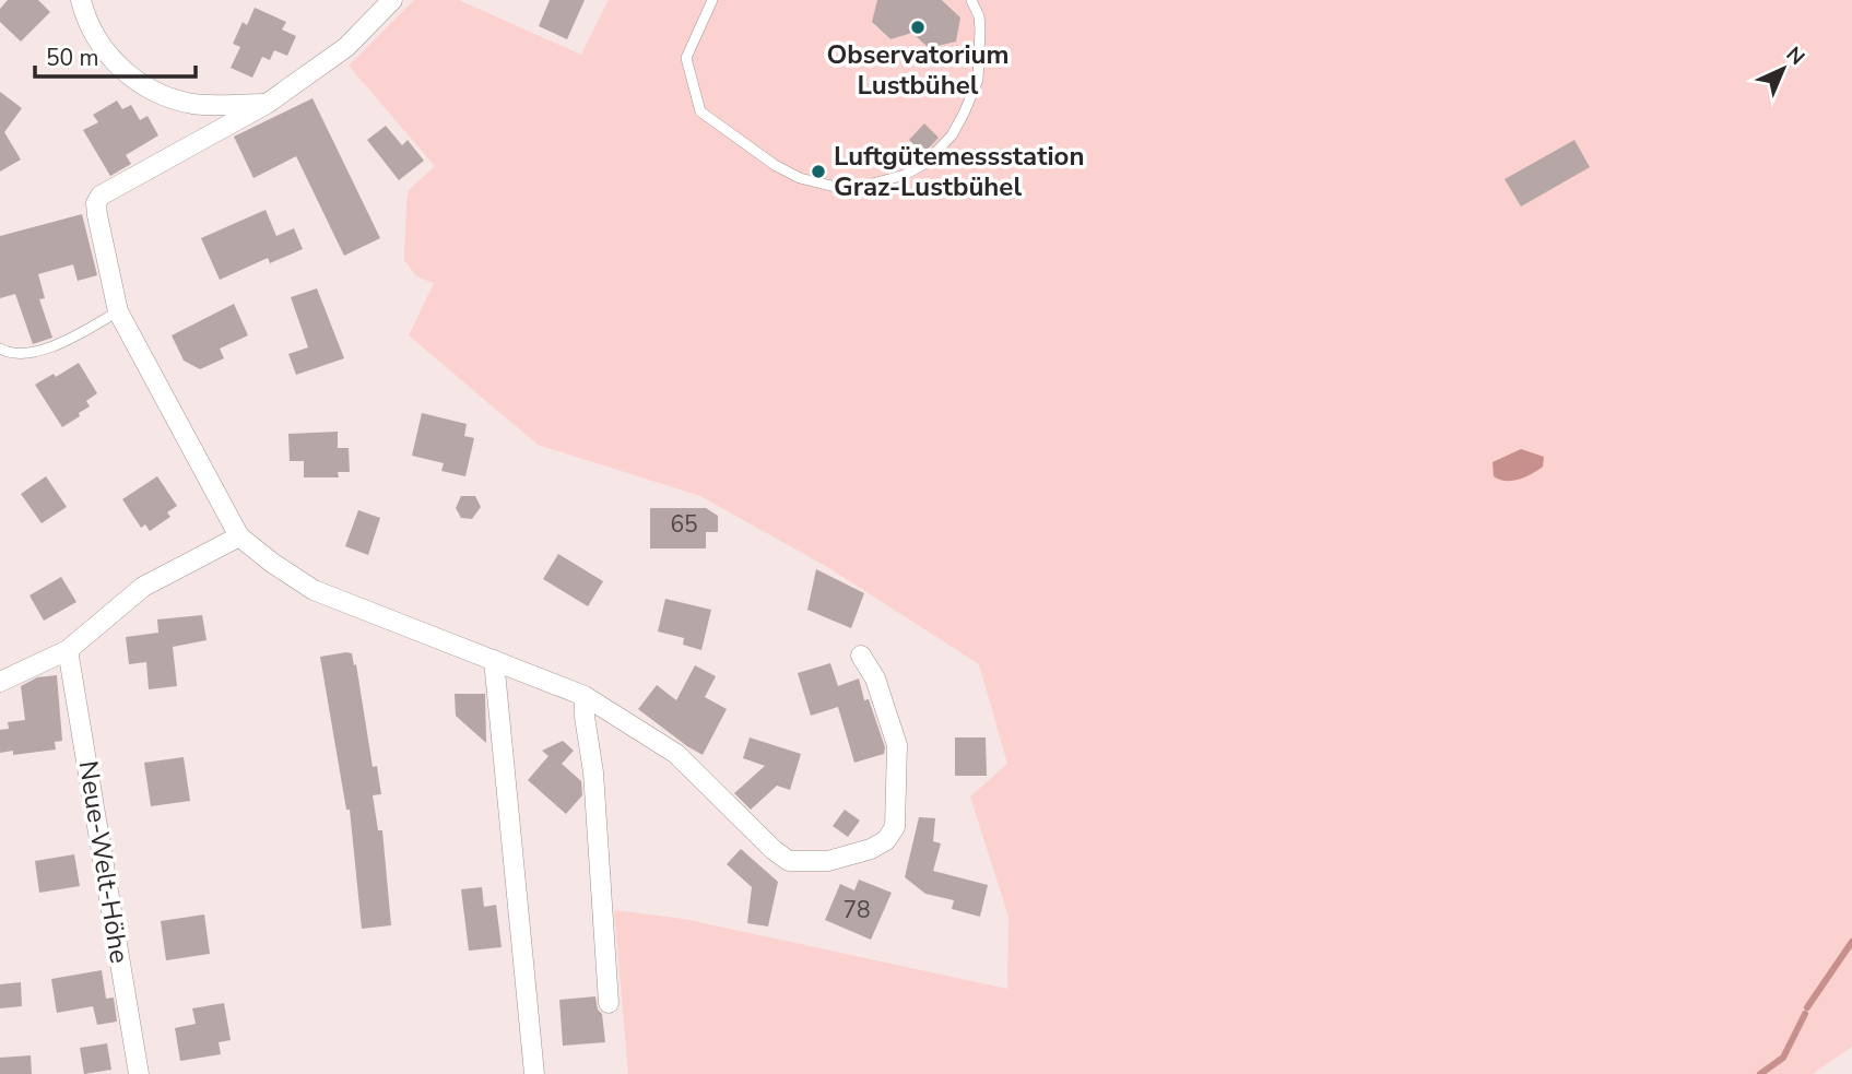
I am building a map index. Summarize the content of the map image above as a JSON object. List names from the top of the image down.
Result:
{
  "streets": {
    "street": ["Neue-Welt-Höhe"]
  },
  "places": ["Observatorium Lustbühel", "Luftgütemessstation Graz-Lustbühel"],
  "house_numbers": ["65", "78"],
  "scale_bar": "50 m",
  "north": "top right"
}
